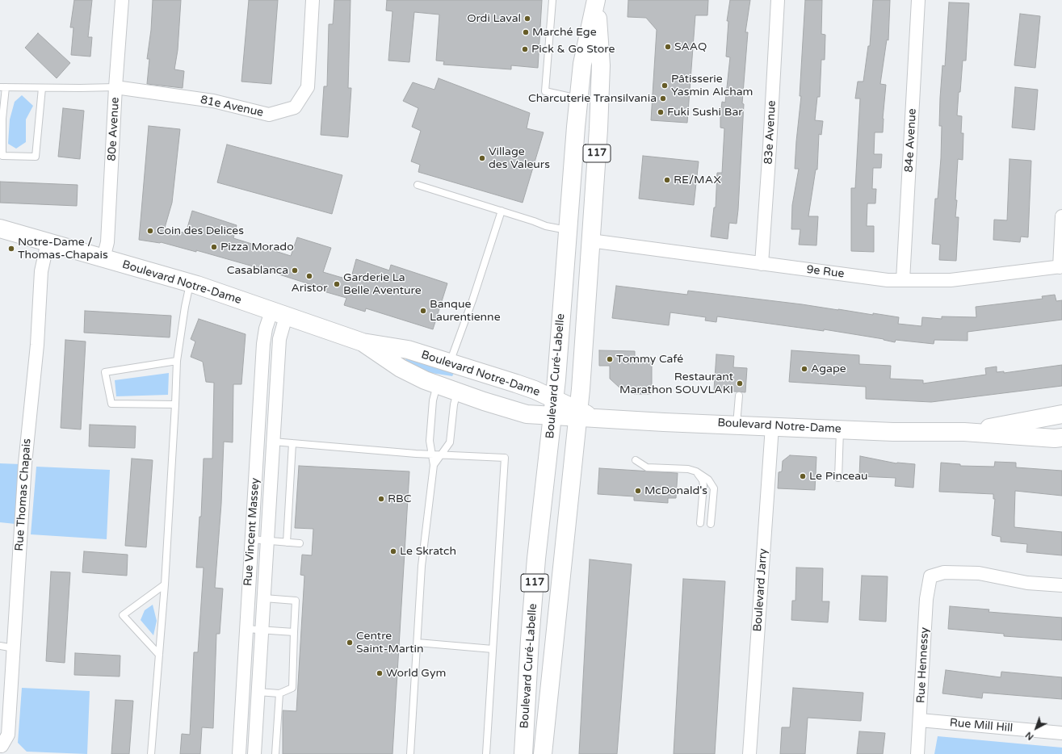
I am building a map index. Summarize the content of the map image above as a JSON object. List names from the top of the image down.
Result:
{
  "streets": {
    "main road": ["117", "Boulevard Notre-Dame", "Boulevard Curé-Labelle"],
    "street": [
      "81e Avenue",
      "80e Avenue",
      "83e Avenue",
      "84e Avenue",
      "9e Rue",
      "Rue Thomas Chapais",
      "Rue Vincent Massey",
      "Boulevard Jarry",
      "Rue Hennessy",
      "Rue Mill Hill"
    ]
  },
  "crossings": [
    ["81e Avenue", "80e Avenue"],
    ["80e Avenue", "Boulevard Notre-Dame"],
    ["83e Avenue", "9e Rue"],
    ["84e Avenue", "9e Rue"],
    ["9e Rue", "Boulevard Curé-Labelle"],
    ["Boulevard Notre-Dame", "Boulevard Curé-Labelle"],
    ["Boulevard Notre-Dame", "Rue Thomas Chapais"],
    ["Boulevard Notre-Dame", "Rue Vincent Massey"],
    ["Boulevard Notre-Dame", "Boulevard Jarry"],
    ["Rue Hennessy", "Rue Mill Hill"]
  ],
  "places": [
    "Ordi Laval",
    "Marché Ege",
    "SAAQ",
    "Pick & Go Store",
    "Pâtisserie Yasmin Alcham",
    "Charcuterie Transilvania",
    "Fuki Sushi Bar",
    "Village des Valeurs",
    "RE/MAX",
    "Coin des Delices",
    "Pizza Morado",
    "Notre-Dame / Thomas-Chapais",
    "Casablanca",
    "Aristor",
    "Garderie La Belle Aventure",
    "Banque Laurentienne",
    "Tommy Café",
    "Agape",
    "Restaurant Marathon SOUVLAKI",
    "Le Pinceau",
    "McDonald's",
    "RBC",
    "Le Skratch",
    "Centre Saint-Martin",
    "World Gym"
  ],
  "north": "bottom left"
}
